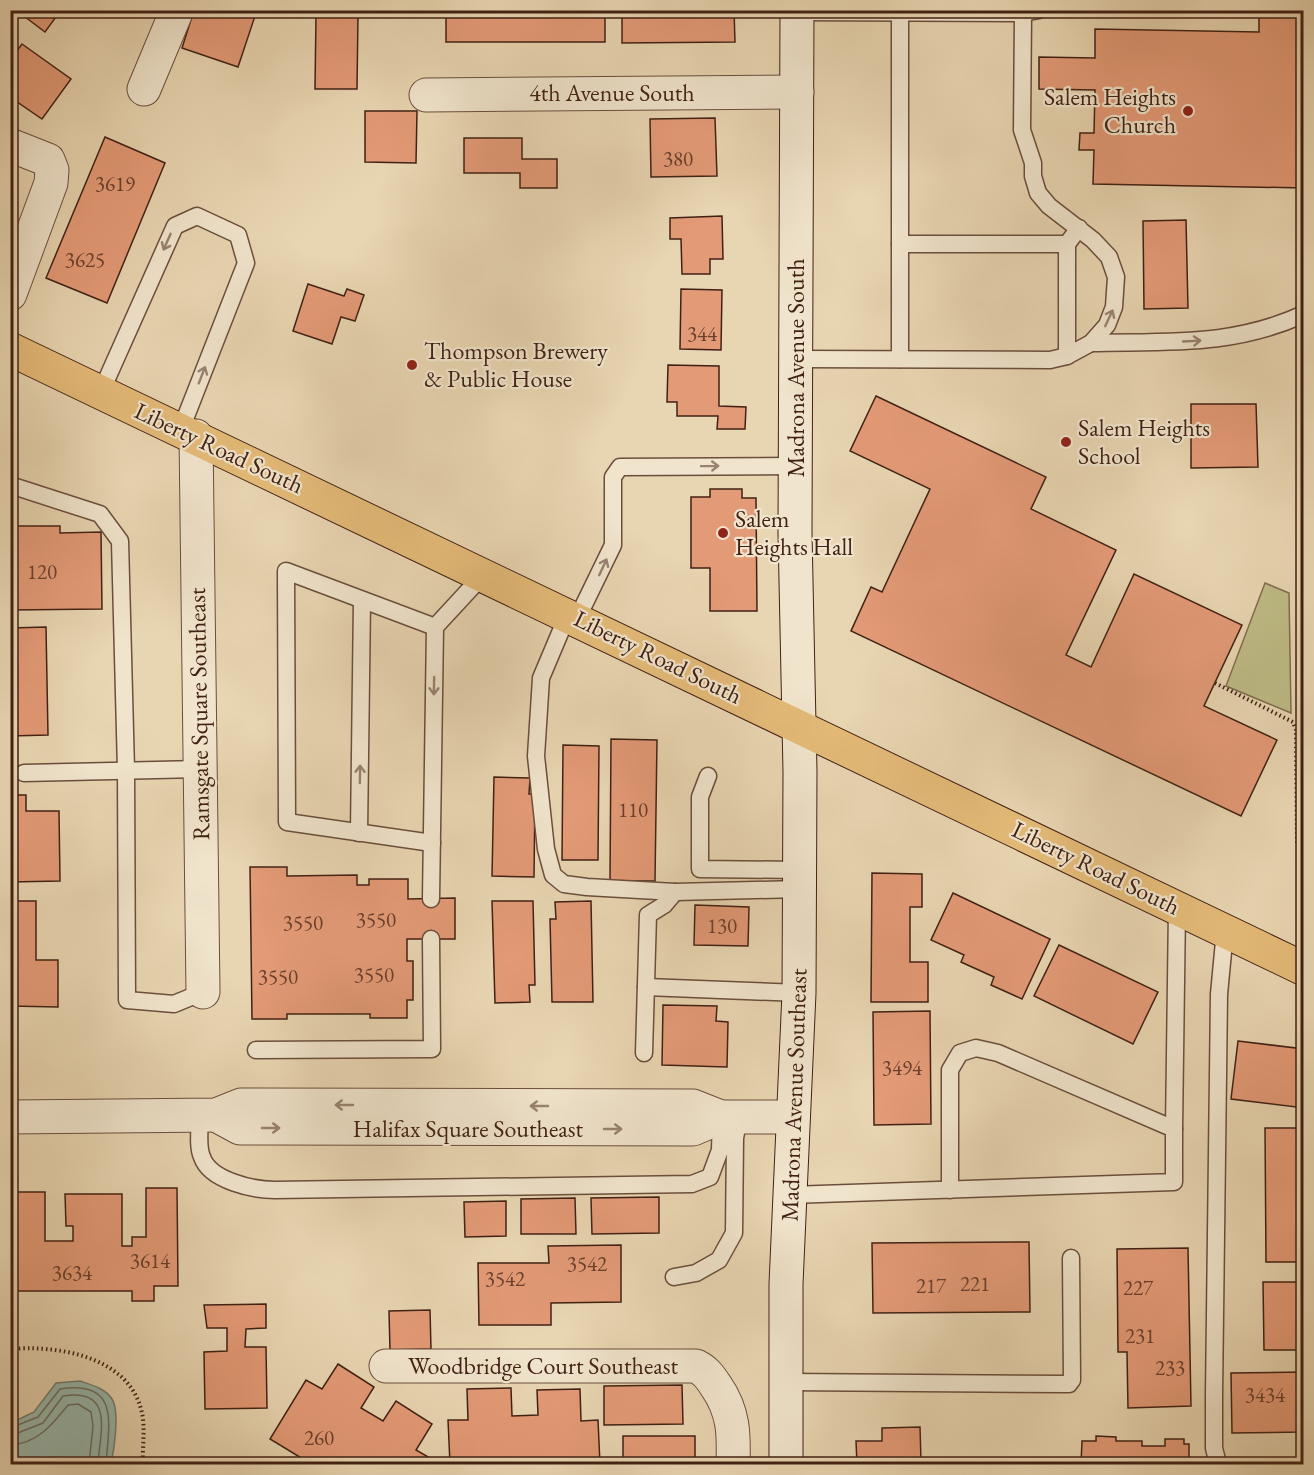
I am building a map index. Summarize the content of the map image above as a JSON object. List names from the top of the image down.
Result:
{
  "streets": {
    "main road": ["Liberty Road South"],
    "street": [
      "4th Avenue South",
      "Madrona Avenue South",
      "Ramsgate Square Southeast",
      "Madrona Avenue Southeast",
      "Halifax Square Southeast",
      "Woodbridge Court Southeast"
    ]
  },
  "crossings": [
    ["4th Avenue South", "Madrona Avenue South"],
    ["Madrona Avenue South", "Liberty Road South"],
    ["Madrona Avenue South", "Madrona Avenue Southeast"],
    ["Liberty Road South", "Ramsgate Square Southeast"],
    ["Liberty Road South", "Madrona Avenue Southeast"],
    ["Madrona Avenue Southeast", "Halifax Square Southeast"]
  ],
  "places": [
    "Salem Heights Church",
    "Thompson Brewery & Public House",
    "Salem Heights School",
    "Salem Heights Hall"
  ],
  "house_numbers": [
    "380",
    "3619",
    "3625",
    "344",
    "120",
    "110",
    "3550",
    "3550",
    "130",
    "3550",
    "3550",
    "3494",
    "3614",
    "3542",
    "3634",
    "3542",
    "221",
    "217",
    "227",
    "231",
    "233",
    "3434",
    "260"
  ]
}
